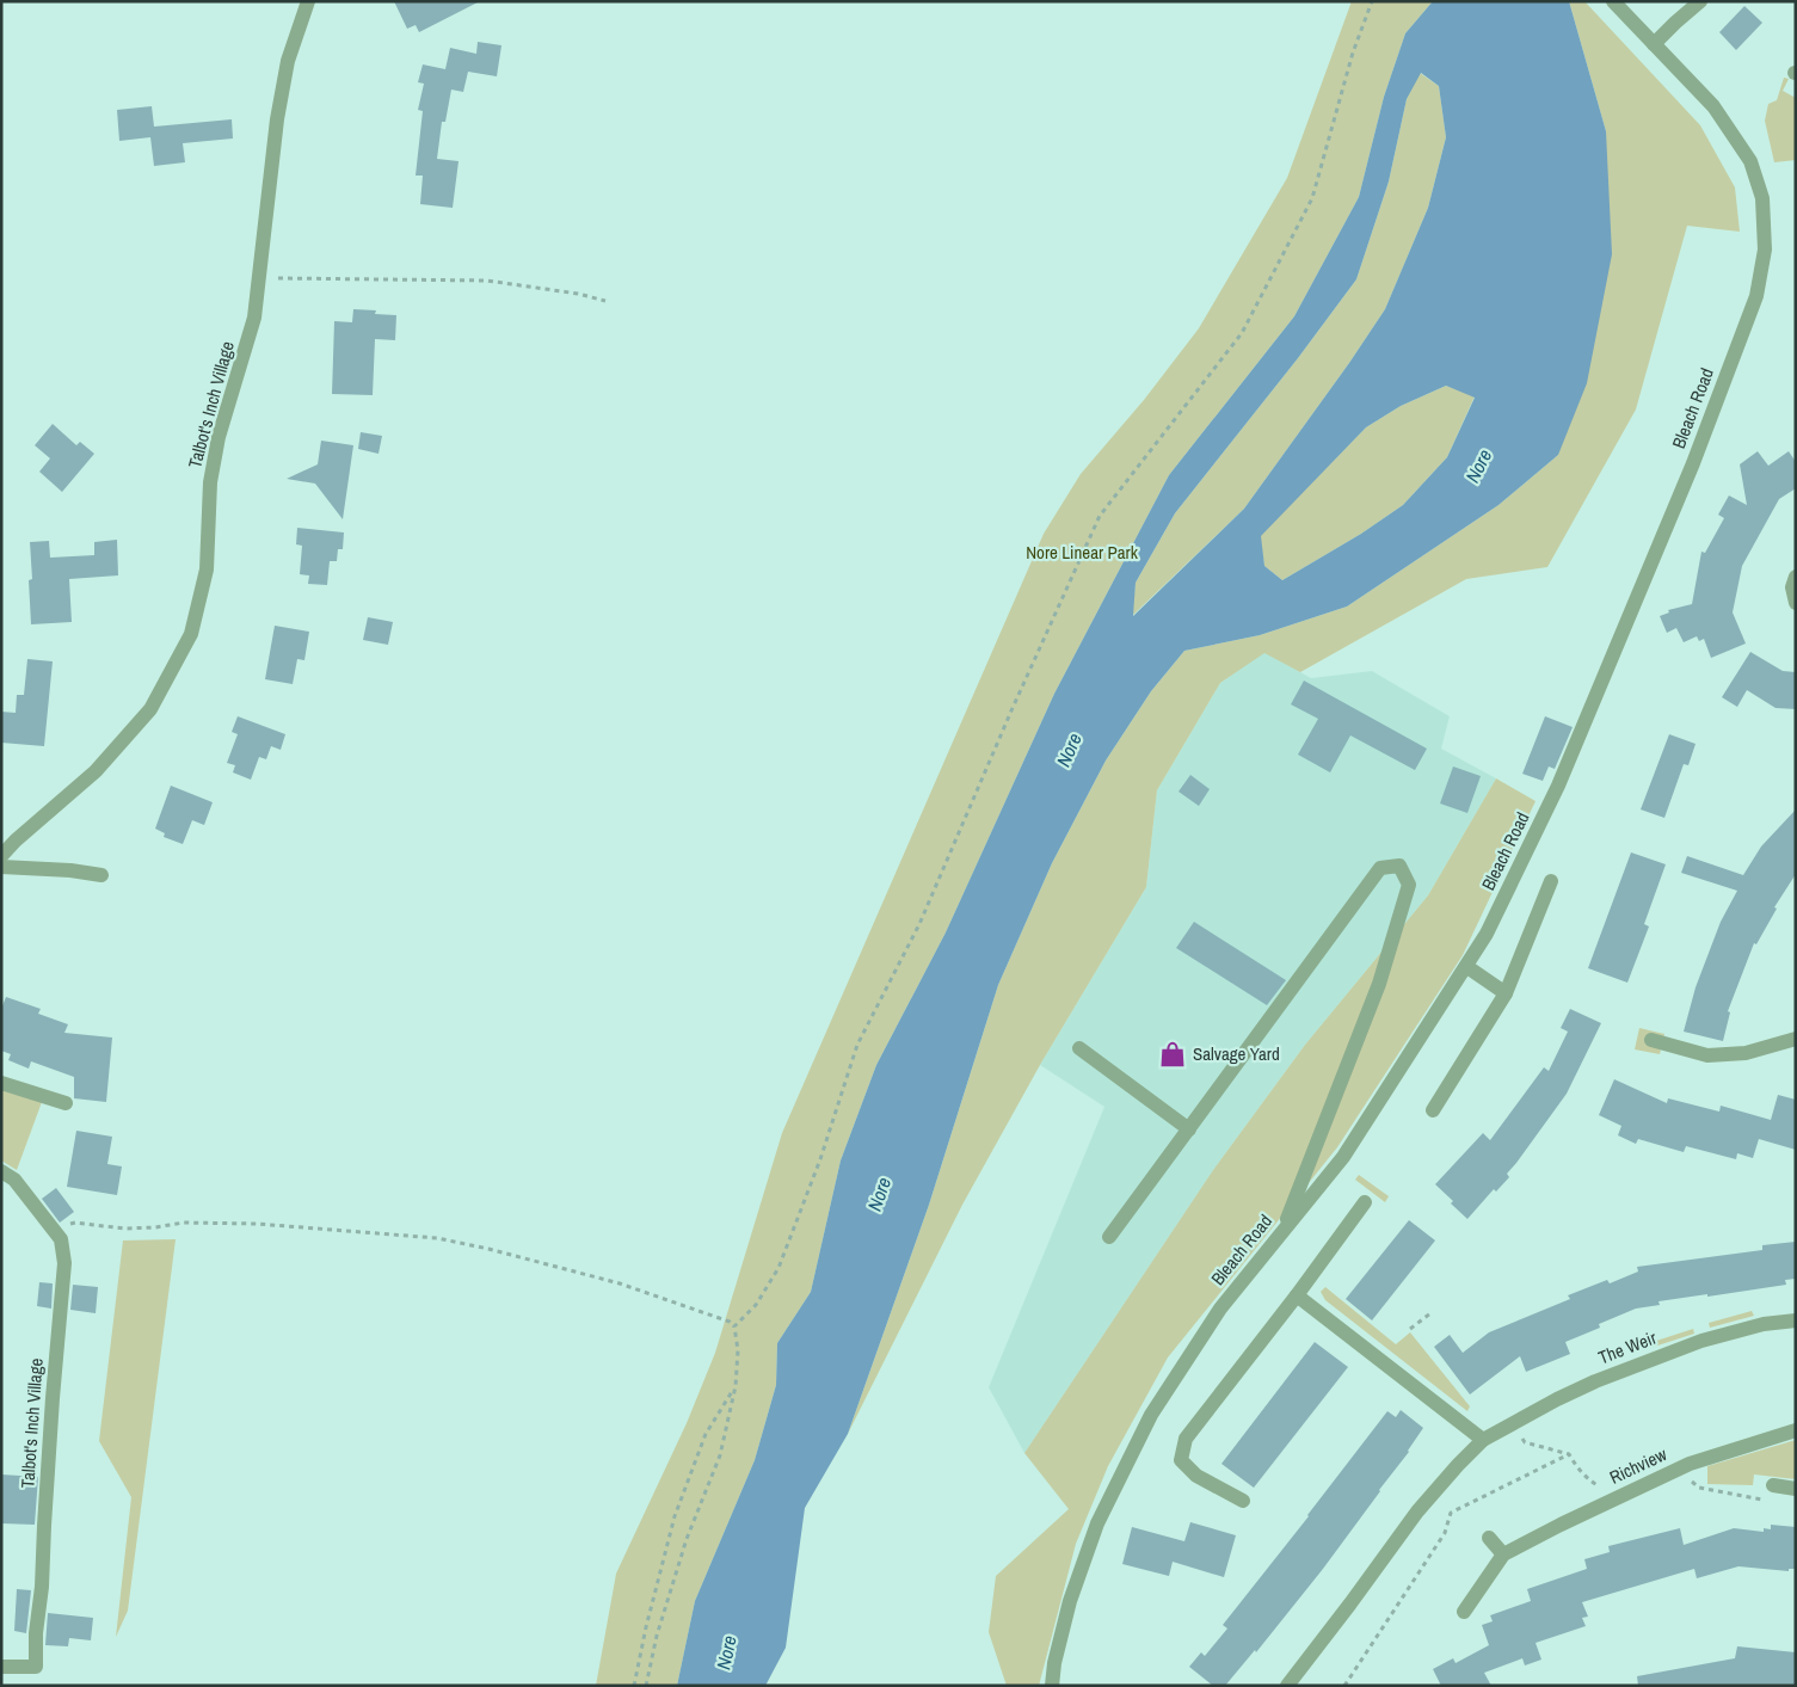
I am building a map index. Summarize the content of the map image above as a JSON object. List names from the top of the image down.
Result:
{
  "streets": {
    "street": [
      "Talbot's Inch Village",
      "Bleach Road",
      "The Weir",
      "Richview"
    ]
  },
  "water": ["Nore"],
  "parks": ["Nore Linear Park"],
  "places": {
    "shop": ["Salvage Yard"]
  }
}
